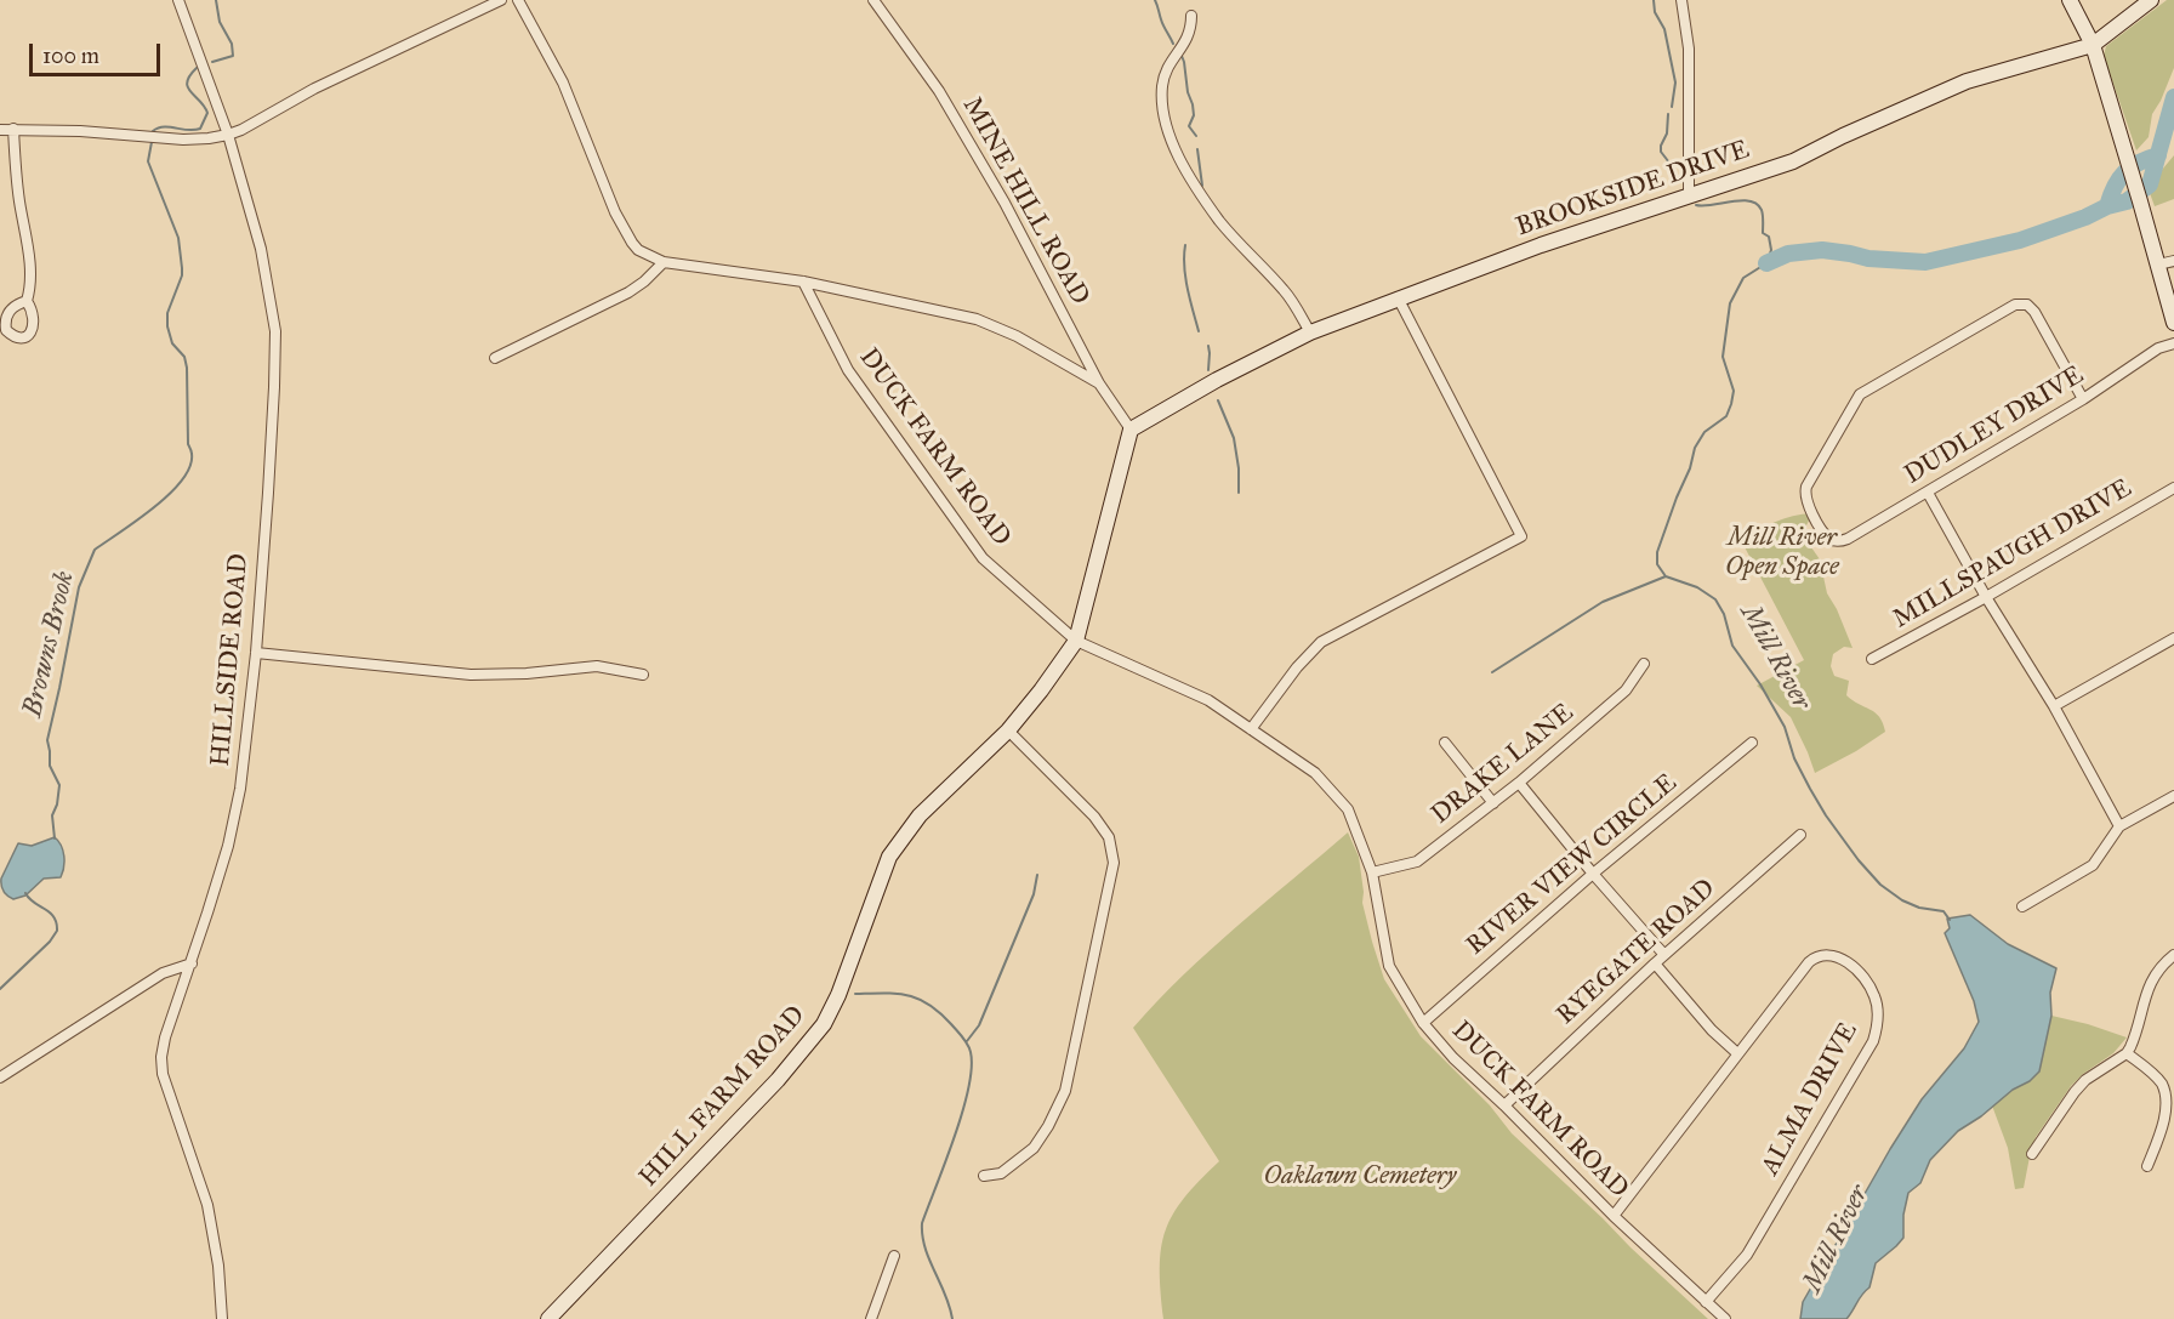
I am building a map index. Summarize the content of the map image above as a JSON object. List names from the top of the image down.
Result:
{
  "streets": {
    "main road": ["BROOKSIDE DRIVE", "HILL FARM ROAD"],
    "street": [
      "MINE HILL ROAD",
      "DUDLEY DRIVE",
      "DUCK FARM ROAD",
      "MILLSPAUGH DRIVE",
      "HILLSIDE ROAD",
      "DRAKE LANE",
      "RIVER VIEW CIRCLE",
      "RYEGATE ROAD",
      "ALMA DRIVE"
    ]
  },
  "crossings": [
    ["BROOKSIDE DRIVE", "MINE HILL ROAD"],
    ["BROOKSIDE DRIVE", "HILL FARM ROAD"],
    ["MINE HILL ROAD", "HILL FARM ROAD"],
    ["DUCK FARM ROAD", "DRAKE LANE"],
    ["DUCK FARM ROAD", "RIVER VIEW CIRCLE"],
    ["DUCK FARM ROAD", "RYEGATE ROAD"],
    ["DUCK FARM ROAD", "HILL FARM ROAD"],
    ["DUCK FARM ROAD", "ALMA DRIVE"]
  ],
  "water": ["Browns Brook", "Mill River"],
  "parks": ["Mill River Open Space", "Oaklawn Cemetery"],
  "scale_bar": "100 m"
}
